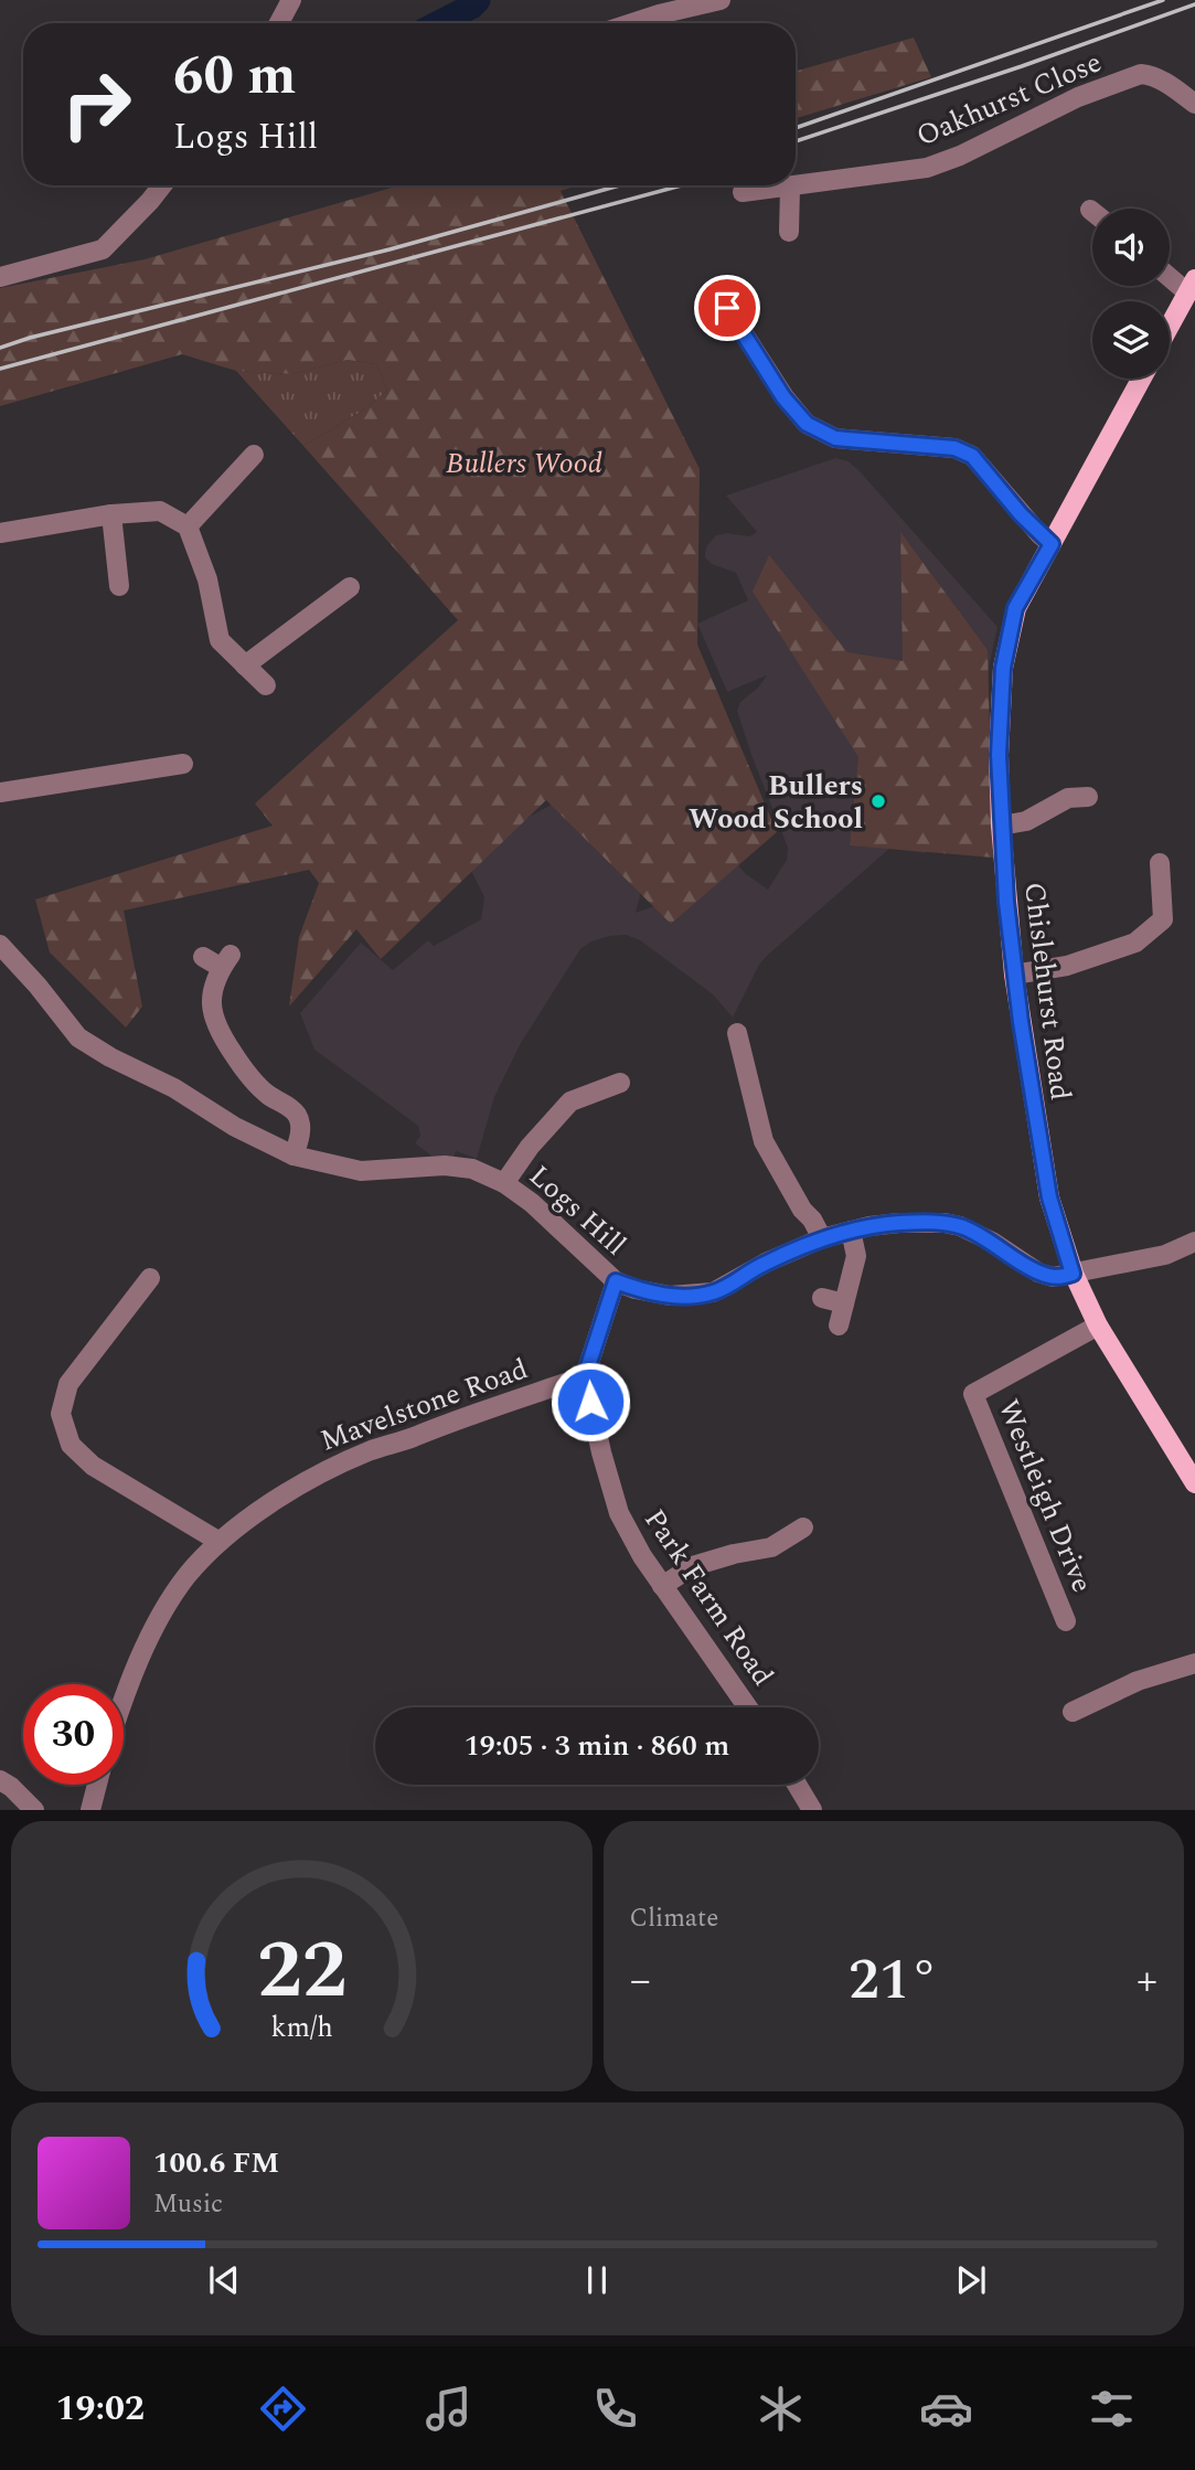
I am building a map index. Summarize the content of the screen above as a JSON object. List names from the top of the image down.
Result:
{
  "streets": {
    "main road": ["Chislehurst Road"],
    "street": [
      "Oakhurst Close",
      "Logs Hill",
      "Mavelstone Road",
      "Westleigh Drive",
      "Park Farm Road"
    ]
  },
  "crossings": [
    ["Chislehurst Road", "Logs Hill"],
    ["Chislehurst Road", "Westleigh Drive"],
    ["Mavelstone Road", "Park Farm Road"]
  ],
  "parks": ["Bullers Wood"],
  "places": ["Bullers Wood School"],
  "page": {
    "turn": ["60 m", "Logs Hill"],
    "limit": "30",
    "trip": "19:05 · 3 min · 860 m",
    "tile": "Climate",
    "heat": ["−", "21°", "+"],
    "song": ["100.6 FM", "Music"],
    "tabs": "19:02",
    "gauge": ["22", "km/h"]
  }
}
